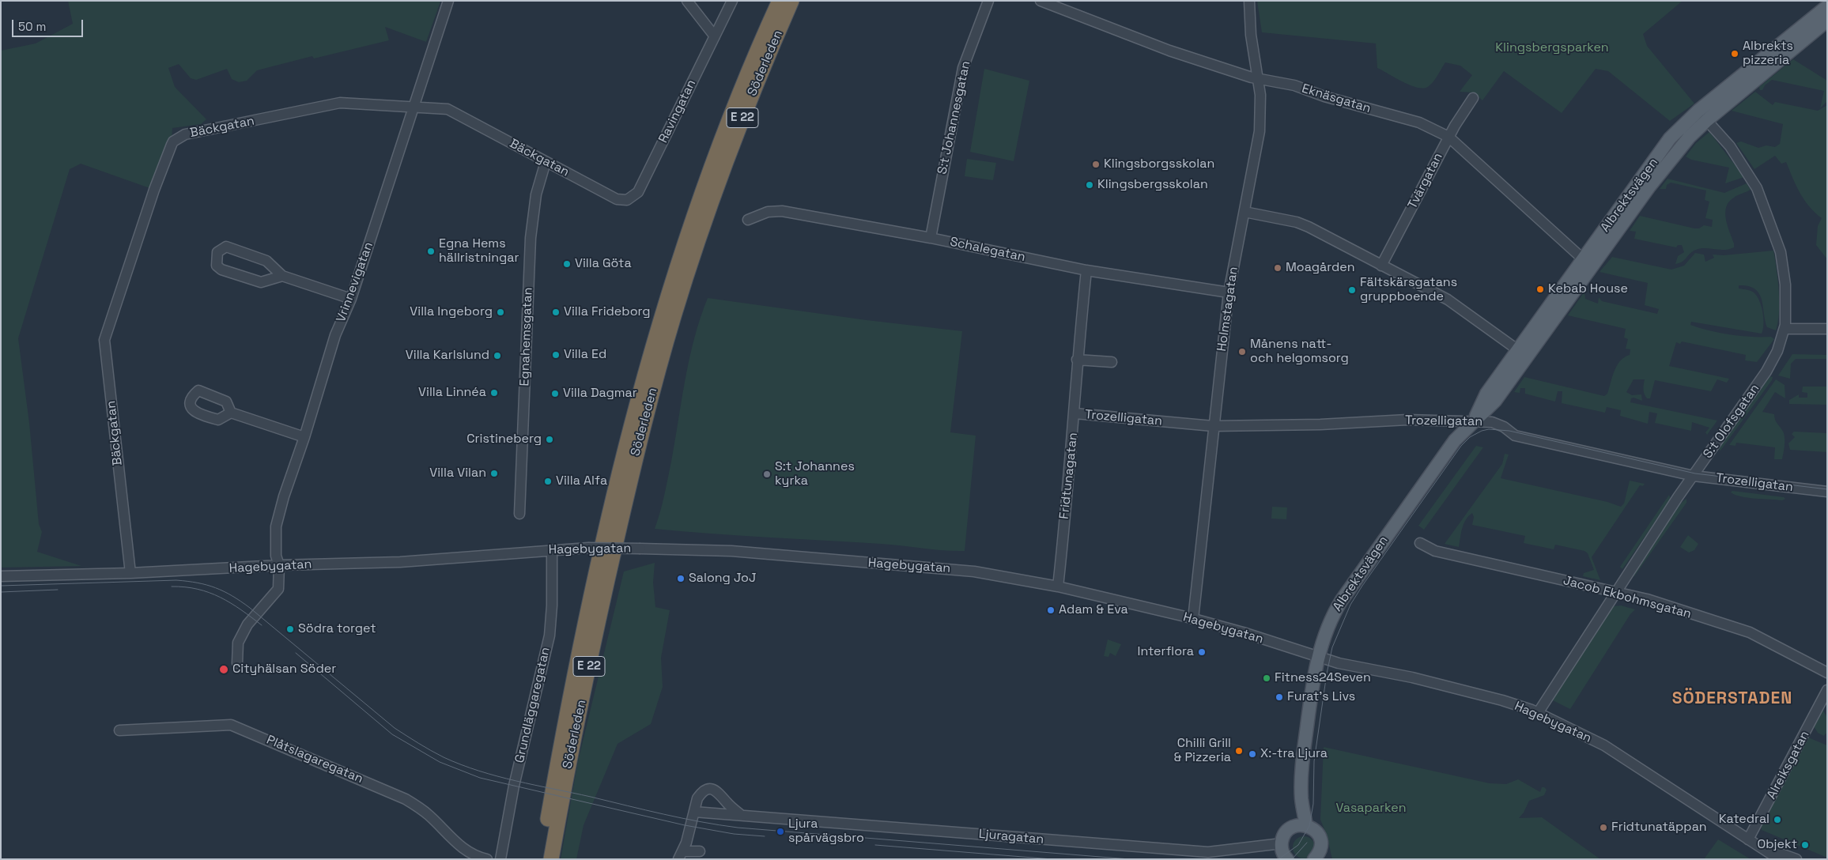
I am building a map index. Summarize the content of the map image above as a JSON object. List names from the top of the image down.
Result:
{
  "streets": {
    "highway": ["Söderleden", "E 22"],
    "main road": ["Albrektsvägen"],
    "street": [
      "Eknäsgatan",
      "Ravingatan",
      "S:t Johannesgatan",
      "Bäckgatan",
      "Tvärgatan",
      "Schalegatan",
      "Vrinnevigatan",
      "Holmstagatan",
      "Egnahemsgatan",
      "Trozelligatan",
      "S:t Olofsgatan",
      "Fridtunagatan",
      "Hagebygatan",
      "Jacob Ekbohmsgatan",
      "Grundläggaregatan",
      "Plåtslagaregatan",
      "Alreiksgatan",
      "Ljuragatan"
    ]
  },
  "crossings": [
    ["Eknäsgatan", "Tvärgatan"],
    ["Eknäsgatan", "Albrektsvägen"],
    ["Eknäsgatan", "Holmstagatan"],
    ["Ravingatan", "Bäckgatan"],
    ["S:t Johannesgatan", "Schalegatan"],
    ["Bäckgatan", "Vrinnevigatan"],
    ["Bäckgatan", "Egnahemsgatan"],
    ["Bäckgatan", "Hagebygatan"],
    ["Albrektsvägen", "Trozelligatan"],
    ["Albrektsvägen", "S:t Olofsgatan"],
    ["Albrektsvägen", "Hagebygatan"],
    ["Albrektsvägen", "Ljuragatan"],
    ["Schalegatan", "Holmstagatan"],
    ["Schalegatan", "Fridtunagatan"],
    ["Vrinnevigatan", "Hagebygatan"],
    ["Holmstagatan", "Trozelligatan"],
    ["Holmstagatan", "Hagebygatan"],
    ["Trozelligatan", "S:t Olofsgatan"],
    ["Trozelligatan", "Fridtunagatan"],
    ["S:t Olofsgatan", "Hagebygatan"],
    ["S:t Olofsgatan", "Jacob Ekbohmsgatan"],
    ["Fridtunagatan", "Hagebygatan"],
    ["Hagebygatan", "Grundläggaregatan"],
    ["Hagebygatan", "Alreiksgatan"]
  ],
  "districts": ["SÖDERSTADEN"],
  "parks": ["Klingsbergsparken", "Vasaparken"],
  "places": [
    "Albrekts pizzeria",
    "Klingsborgsskolan",
    "Klingsbergsskolan",
    "Egna Hems hällristningar",
    "Villa Göta",
    "Moagården",
    "Kebab House",
    "Fältskärsgatans gruppboende",
    "Villa Ingeborg",
    "Villa Frideborg",
    "Månens natt- och helgomsorg",
    "Villa Ed",
    "Villa Karlslund",
    "Villa Linnéa",
    "Villa Dagmar",
    "Cristineberg",
    "Villa Vilan",
    "S:t Johannes kyrka",
    "Villa Alfa",
    "Salong JoJ",
    "Adam & Eva",
    "Södra torget",
    "Interflora",
    "Cityhälsan Söder",
    "Fitness24Seven",
    "Furat's Livs",
    "Chilli Grill & Pizzeria",
    "X:-tra Ljura",
    "Katedral",
    "Fridtunatäppan",
    "Ljura spårvägsbro",
    "Objekt"
  ],
  "scale_bar": "50 m"
}
